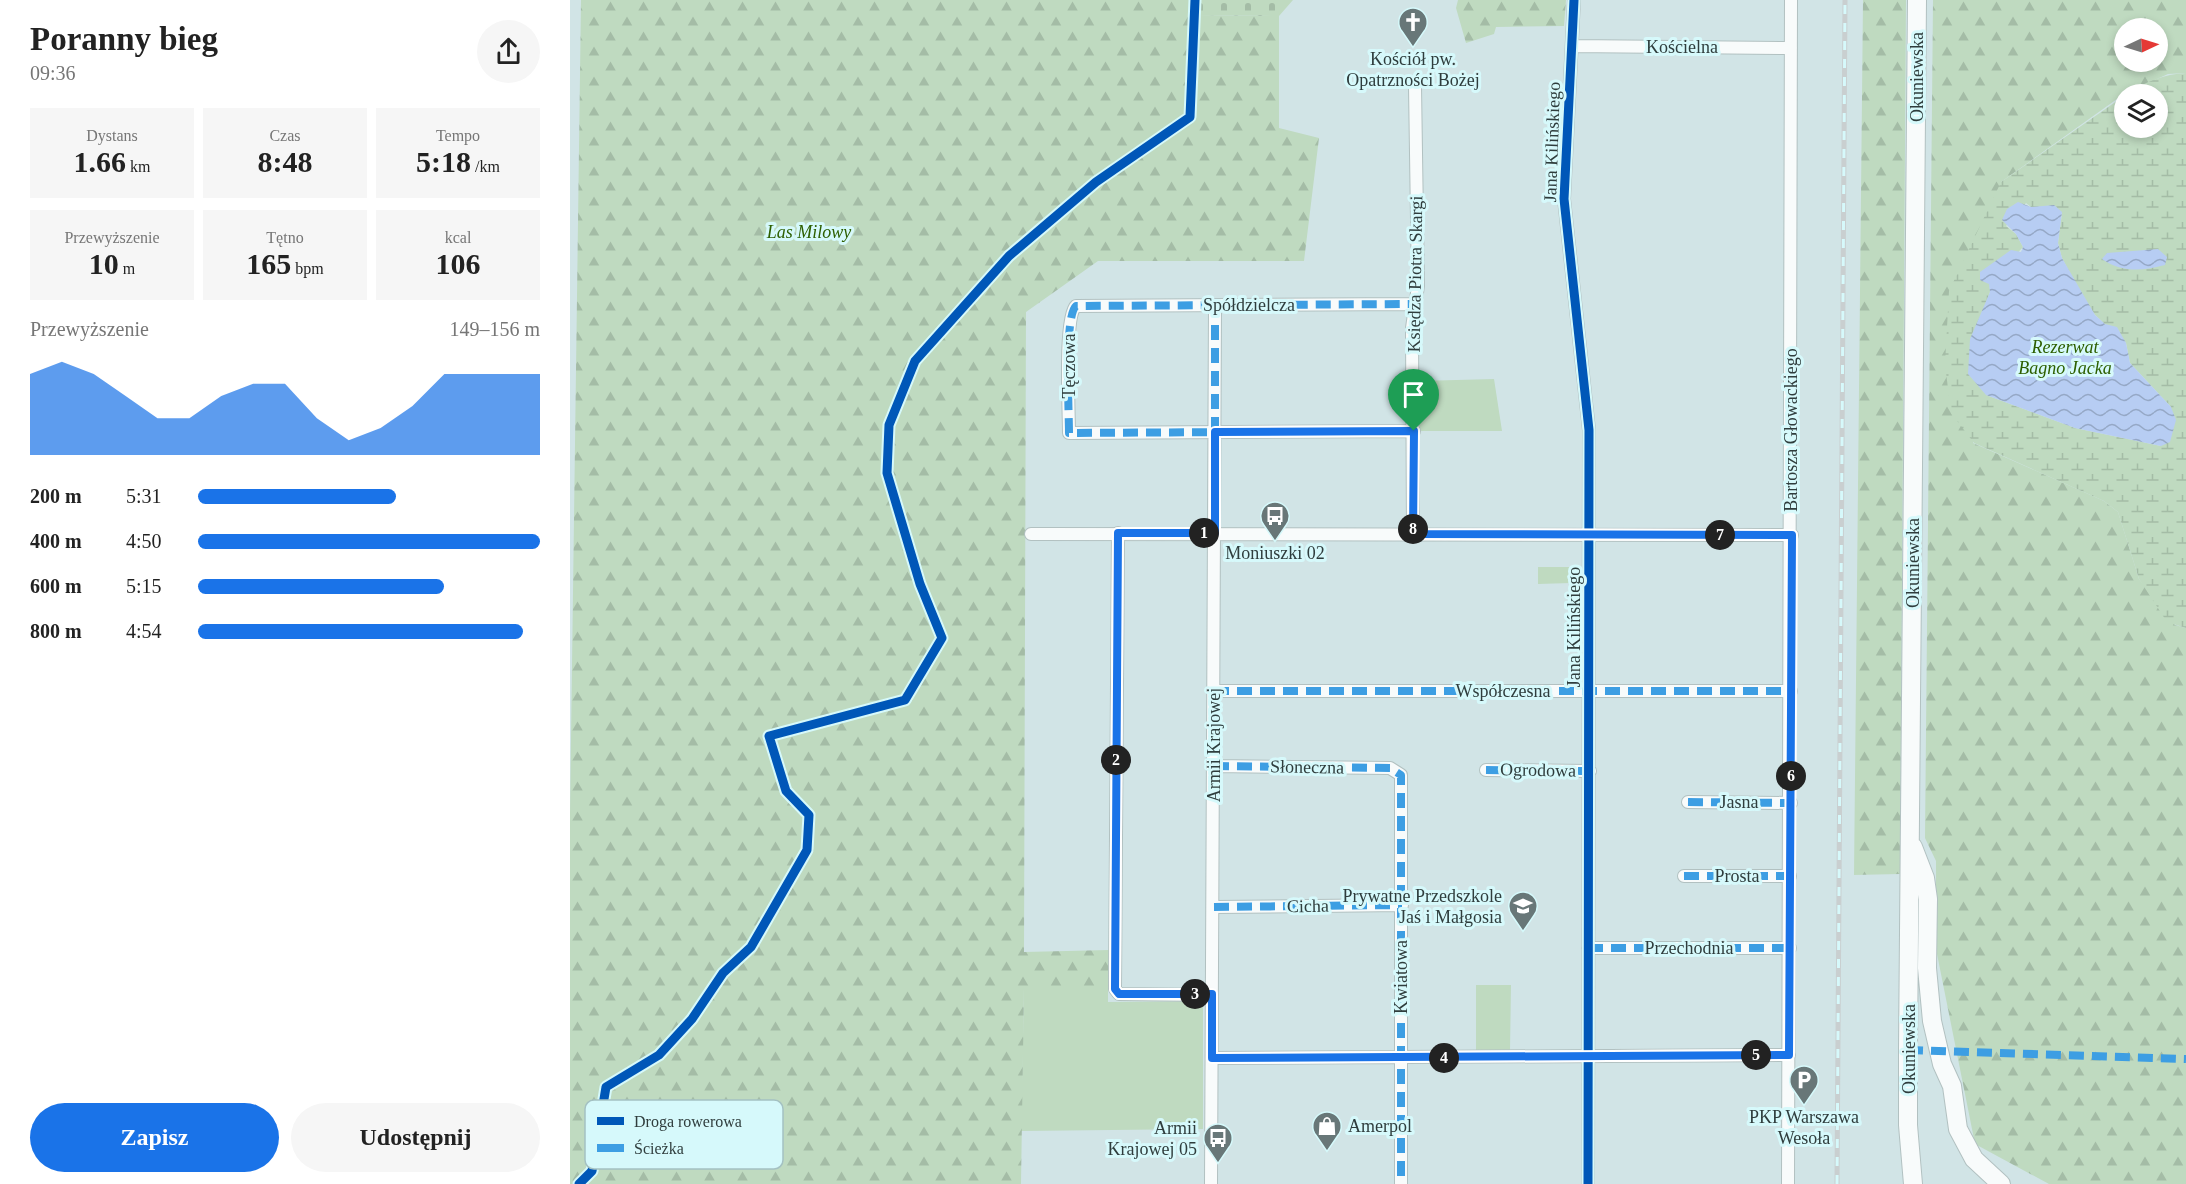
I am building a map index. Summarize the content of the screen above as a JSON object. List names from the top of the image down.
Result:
{
  "streets": {
    "main road": ["Okuniewska"],
    "street": [
      "Kościelna",
      "Jana Kilińskiego",
      "Księdza Piotra Skargi",
      "Spółdzielcza",
      "Tęczowa",
      "Bartosza Głowackiego",
      "Współczesna",
      "Armii Krajowej",
      "Słoneczna",
      "Ogrodowa",
      "Jasna",
      "Prosta",
      "Cicha",
      "Przechodnia",
      "Kwiatowa"
    ]
  },
  "crossings": [
    ["Kościelna", "Jana Kilińskiego"],
    ["Kościelna", "Bartosza Głowackiego"],
    ["Jana Kilińskiego", "Współczesna"],
    ["Jana Kilińskiego", "Ogrodowa"],
    ["Jana Kilińskiego", "Przechodnia"],
    ["Księdza Piotra Skargi", "Spółdzielcza"],
    ["Spółdzielcza", "Tęczowa"],
    ["Spółdzielcza", "Armii Krajowej"],
    ["Tęczowa", "Armii Krajowej"],
    ["Bartosza Głowackiego", "Współczesna"],
    ["Bartosza Głowackiego", "Jasna"],
    ["Bartosza Głowackiego", "Prosta"],
    ["Bartosza Głowackiego", "Przechodnia"],
    ["Współczesna", "Armii Krajowej"],
    ["Armii Krajowej", "Słoneczna"],
    ["Armii Krajowej", "Cicha"],
    ["Słoneczna", "Kwiatowa"],
    ["Cicha", "Kwiatowa"]
  ],
  "parks": ["Las Milowy", "Rezerwat Bagno Jacka"],
  "places": {
    "church": ["Kościół pw. Opatrzności Bożej"],
    "bus stop": ["Moniuszki 02", "Armii Krajowej 05"],
    "school or university": ["Prywatne Przedszkole Jaś i Małgosia"],
    "parking": ["PKP Warszawa Wesoła"],
    "shop": ["Amerpol"]
  },
  "legend": ["Droga rowerowa", "Ścieżka"],
  "north": "right",
  "page": {
    "heading": ["Poranny bieg", "09:36"],
    "stats": [
      ["Dystans", "1.66 km"],
      ["Czas", "8:48"],
      ["Tempo", "5:18 /km"],
      ["Przewyższenie", "10 m"],
      ["Tętno", "165 bpm"],
      ["kcal", "106"]
    ],
    "chart": ["Przewyższenie", "149–156 m"],
    "list": [
      {
        "name": "200 m",
        "note": "5:31"
      },
      {
        "name": "400 m",
        "note": "4:50"
      },
      {
        "name": "600 m",
        "note": "5:15"
      },
      {
        "name": "800 m",
        "note": "4:54"
      }
    ],
    "pins": [
      "8",
      "1",
      "7",
      "2",
      "6",
      "3",
      "5",
      "4"
    ],
    "buttons": ["Zapisz", "Udostępnij"]
  }
}
